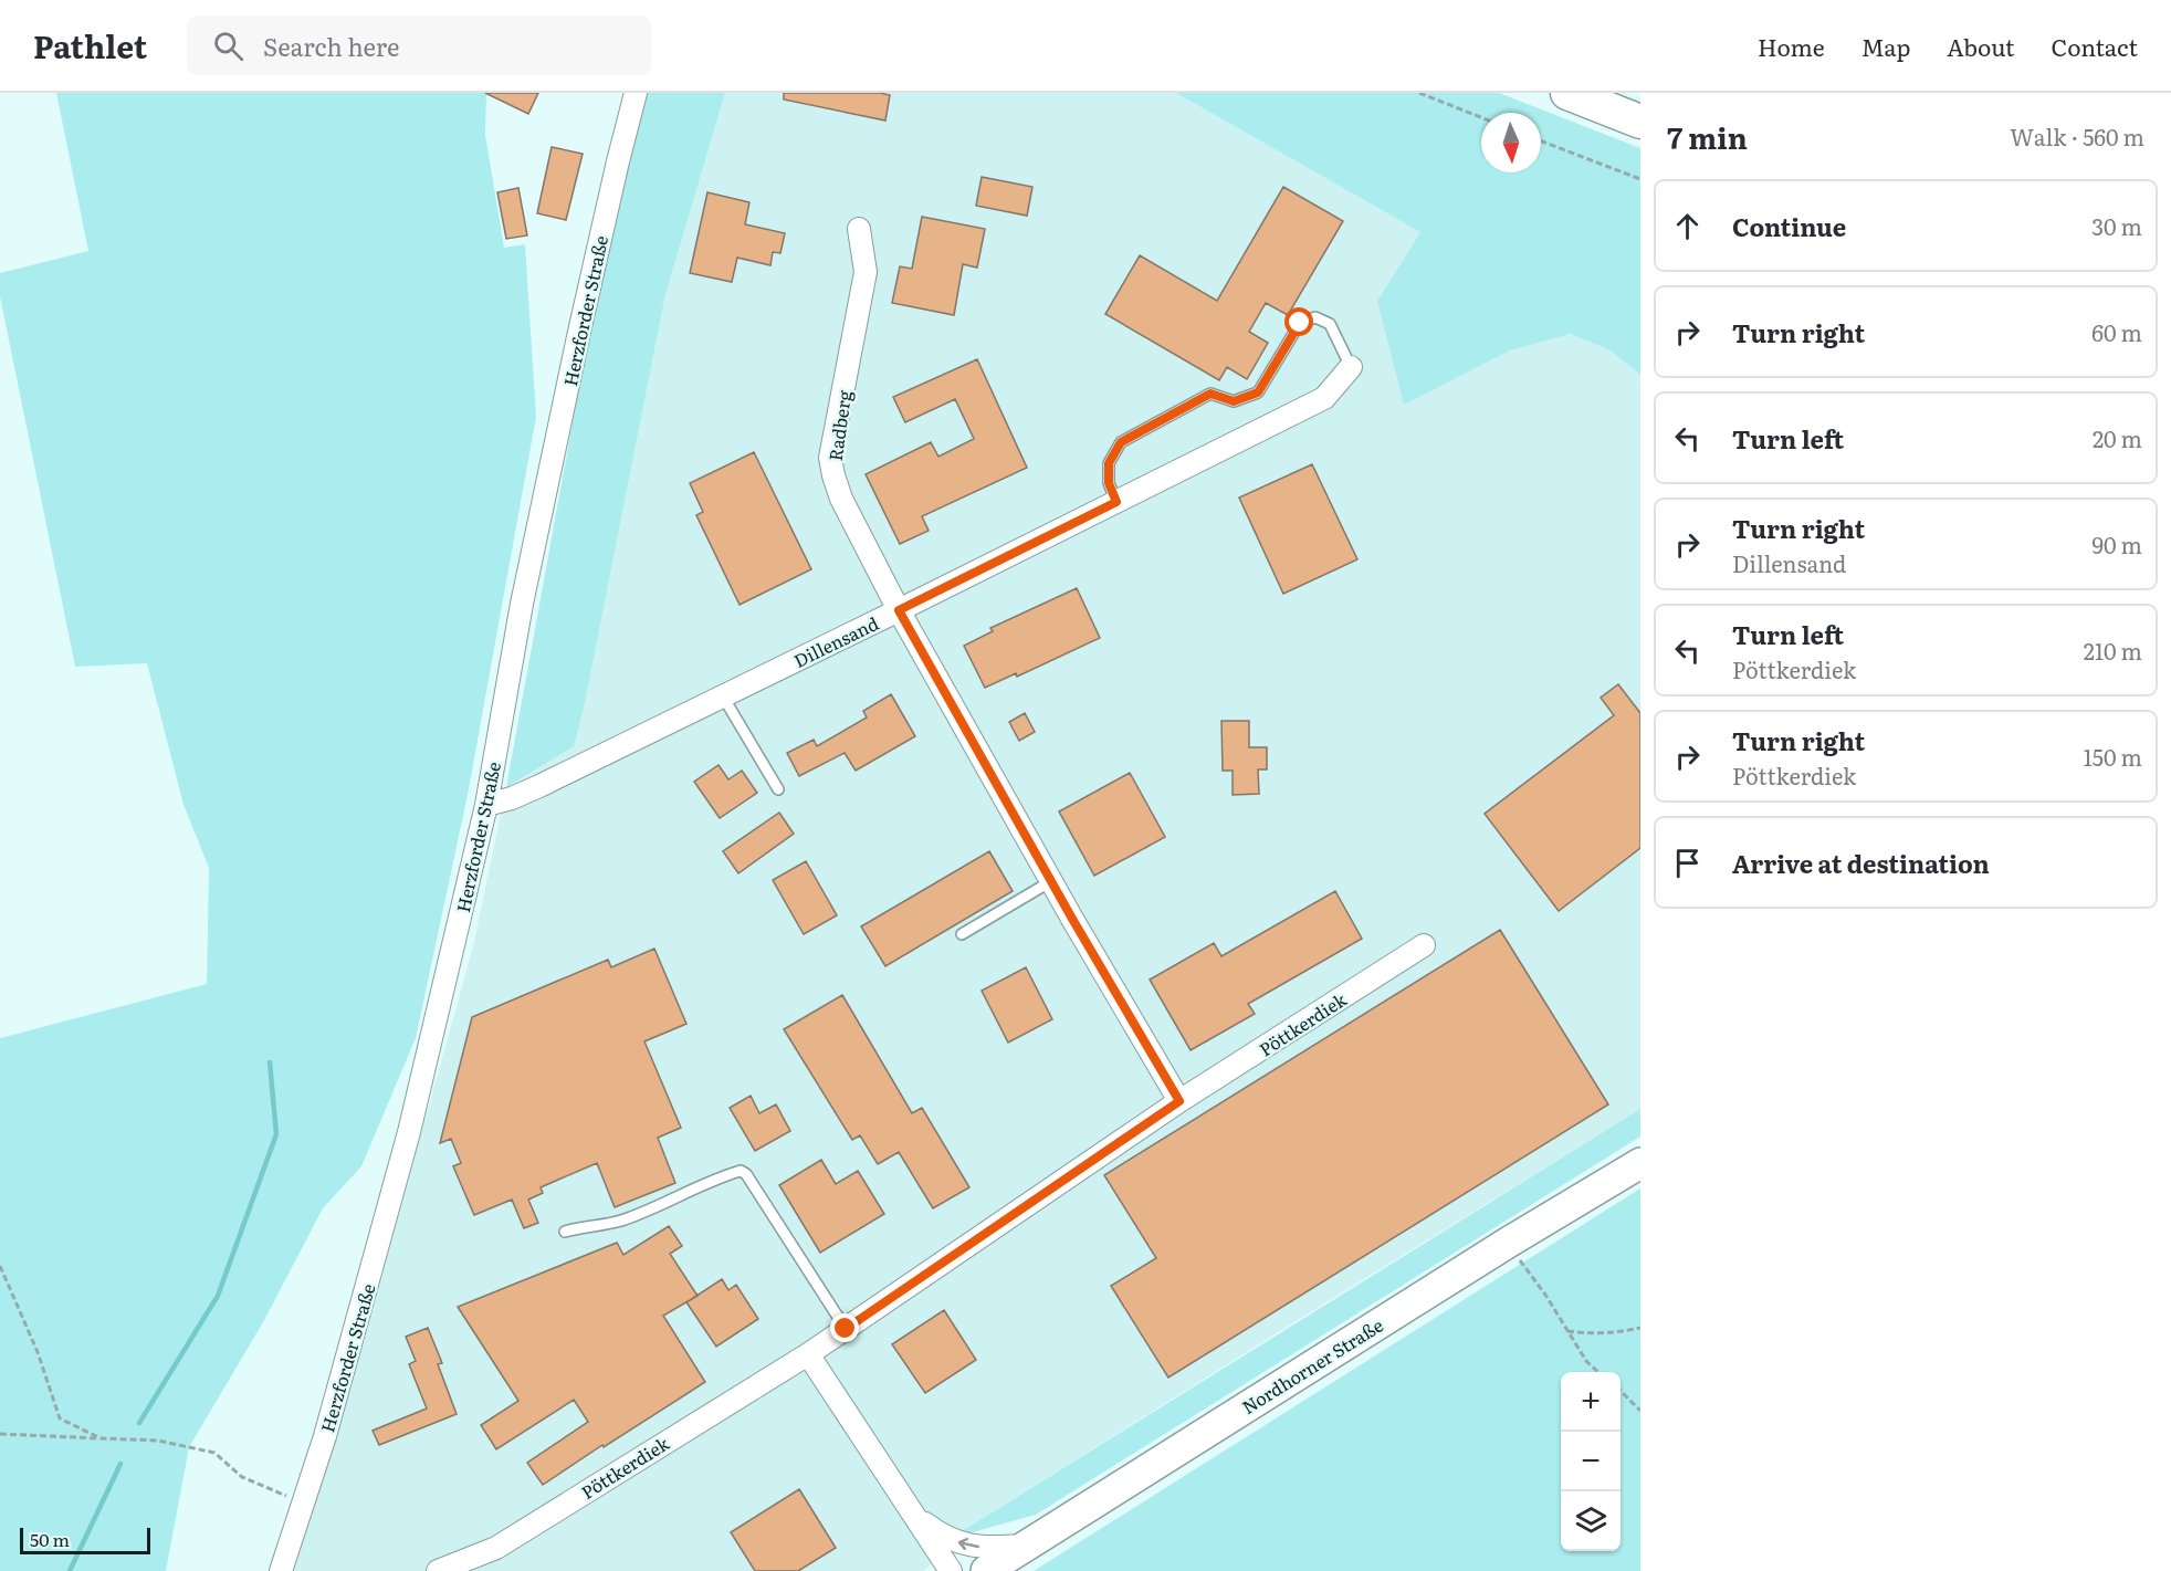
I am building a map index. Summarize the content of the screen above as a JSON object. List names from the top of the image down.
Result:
{
  "streets": {
    "main road": ["Nordhorner Straße"],
    "street": [
      "Herzforder Straße",
      "Radberg",
      "Dillensand",
      "Pöttkerdiek"
    ]
  },
  "crossings": [
    ["Herzforder Straße", "Dillensand"],
    ["Radberg", "Dillensand"]
  ],
  "scale_bar": "50 m",
  "north": "bottom",
  "page": {
    "header": "Pathlet",
    "search": "Search here",
    "nav": [
      "Home",
      "Map",
      "About",
      "Contact"
    ],
    "heading": ["7 min", "Walk · 560 m"],
    "list": [
      ["Continue", "30 m"],
      ["Turn right", "60 m"],
      ["Turn left", "20 m"],
      ["Turn right", "Dillensand", "90 m"],
      ["Turn left", "Pöttkerdiek", "210 m"],
      ["Turn right", "Pöttkerdiek", "150 m"],
      "Arrive at destination"
    ],
    "map_buttons": ["+", "−"],
    "scale": "50 m"
  }
}
